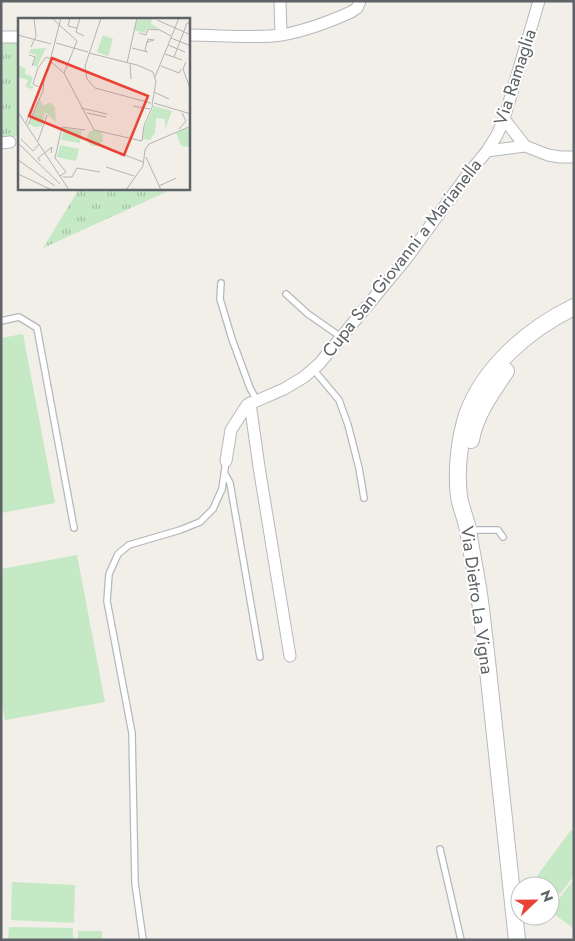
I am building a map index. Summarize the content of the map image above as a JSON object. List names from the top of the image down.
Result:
{
  "streets": {
    "street": ["Via Ramaglia", "Cupa San Giovanni a Marianella", "Via Dietro La Vigna"]
  },
  "crossings": [
    ["Via Ramaglia", "Cupa San Giovanni a Marianella"]
  ],
  "north": "right"
}
